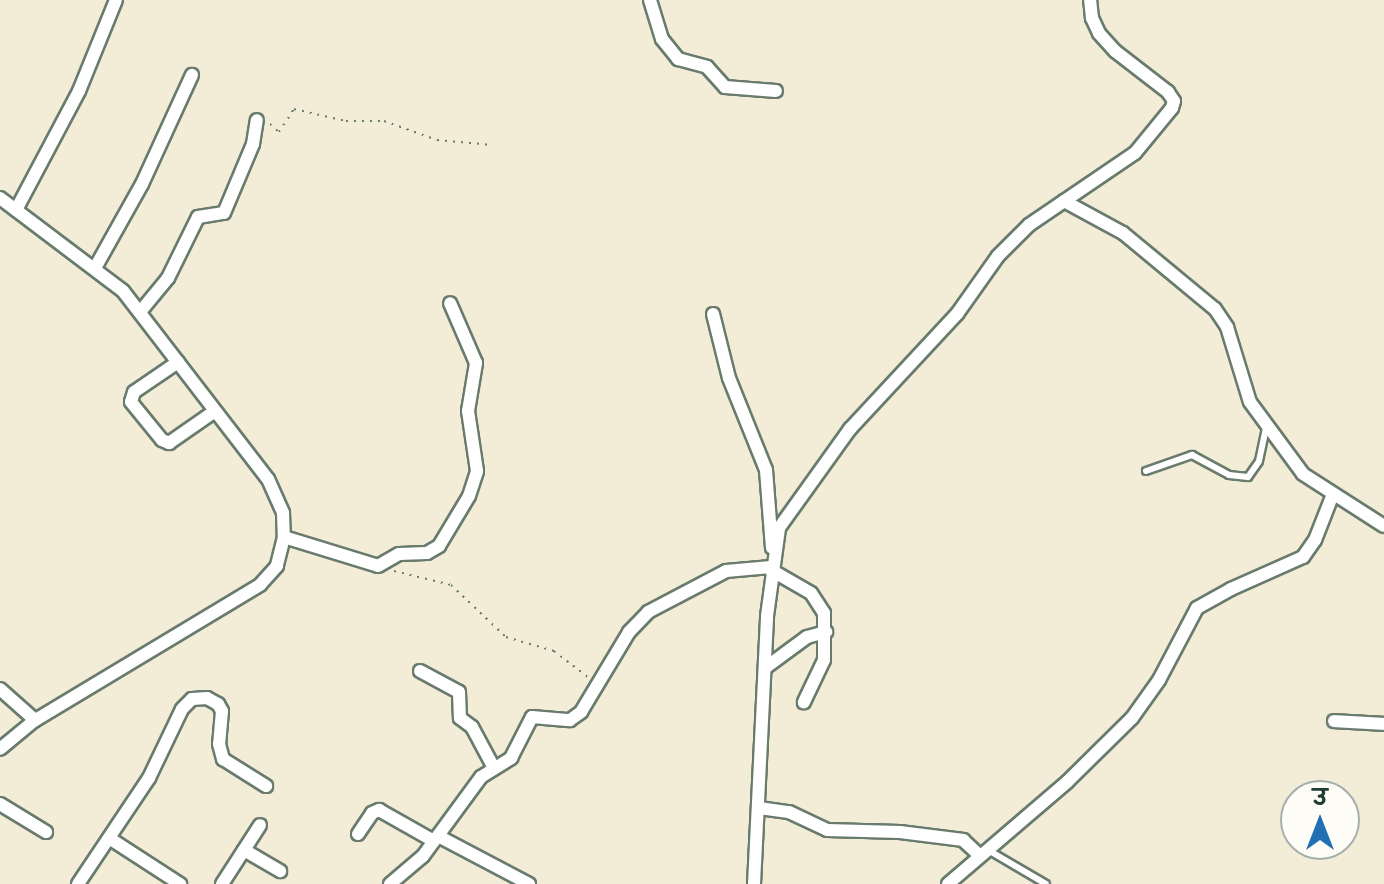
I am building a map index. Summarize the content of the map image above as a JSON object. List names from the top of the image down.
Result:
{
  "north": "top"
}
